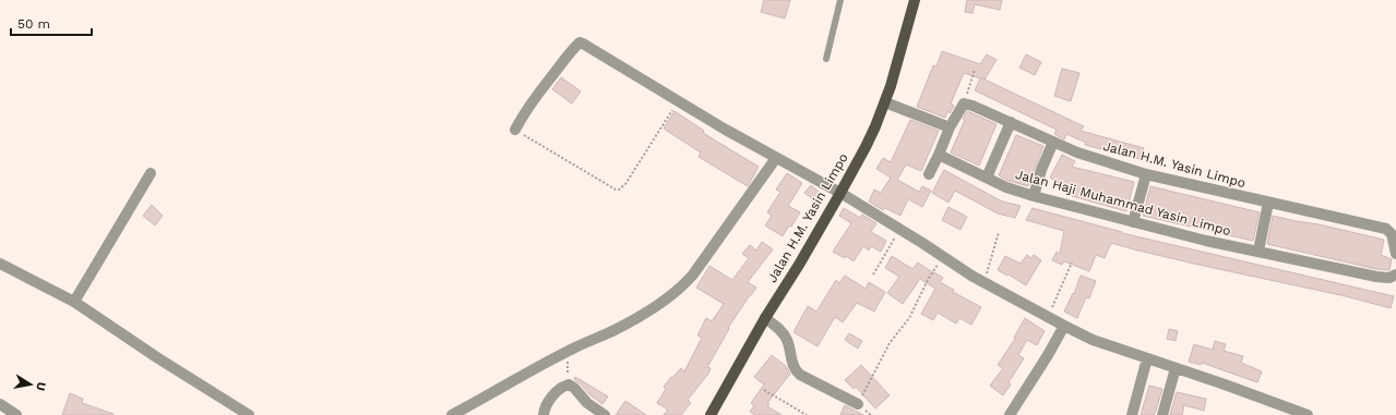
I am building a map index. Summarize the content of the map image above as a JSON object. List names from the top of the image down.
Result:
{
  "streets": {
    "main road": ["Jalan H.M. Yasin Limpo"],
    "street": ["Jalan Haji Muhammad Yasin Limpo"]
  },
  "scale_bar": "50 m",
  "north": "right"
}
